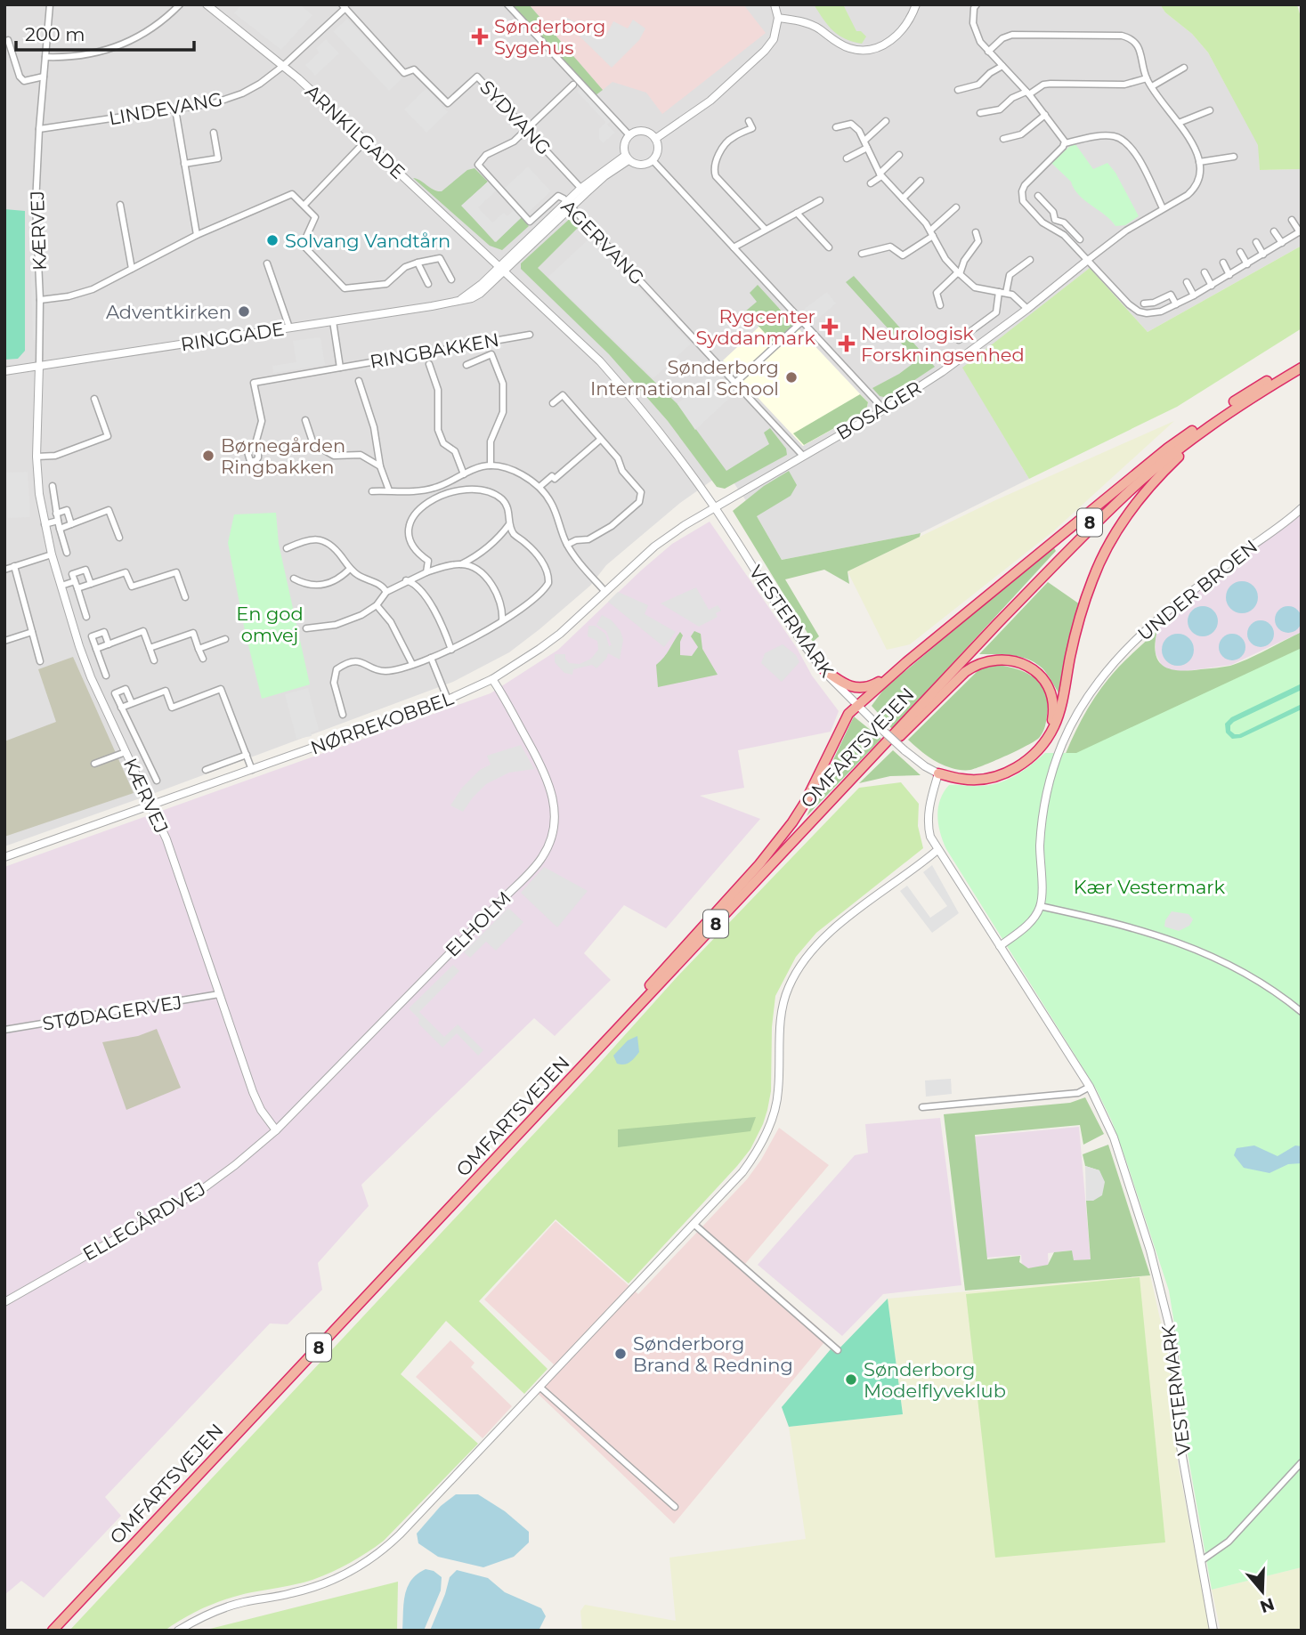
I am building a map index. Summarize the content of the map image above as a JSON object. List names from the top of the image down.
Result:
{
  "streets": {
    "highway": ["8", "OMFARTSVEJEN"],
    "street": [
      "LINDEVANG",
      "SYDVANG",
      "ARNKILGADE",
      "KÆRVEJ",
      "AGERVANG",
      "RINGGADE",
      "RINGBAKKEN",
      "BOSAGER",
      "UNDER BROEN",
      "VESTERMARK",
      "NØRREKOBBEL",
      "ELHOLM",
      "STØDAGERVEJ",
      "ELLEGÅRDVEJ"
    ]
  },
  "crossings": [
    ["LINDEVANG", "SYDVANG"],
    ["LINDEVANG", "ARNKILGADE"],
    ["LINDEVANG", "KÆRVEJ"],
    ["SYDVANG", "ARNKILGADE"],
    ["SYDVANG", "AGERVANG"],
    ["SYDVANG", "RINGGADE"],
    ["ARNKILGADE", "RINGGADE"],
    ["ARNKILGADE", "VESTERMARK"],
    ["KÆRVEJ", "RINGGADE"],
    ["KÆRVEJ", "NØRREKOBBEL"],
    ["KÆRVEJ", "ELHOLM"],
    ["KÆRVEJ", "STØDAGERVEJ"],
    ["KÆRVEJ", "ELLEGÅRDVEJ"],
    ["AGERVANG", "RINGGADE"],
    ["AGERVANG", "BOSAGER"],
    ["RINGGADE", "VESTERMARK"],
    ["BOSAGER", "VESTERMARK"],
    ["BOSAGER", "NØRREKOBBEL"],
    ["8", "OMFARTSVEJEN"],
    ["VESTERMARK", "NØRREKOBBEL"],
    ["NØRREKOBBEL", "ELHOLM"],
    ["ELHOLM", "ELLEGÅRDVEJ"]
  ],
  "parks": ["En god omvej", "Kær Vestermark"],
  "places": {
    "health": ["Sønderborg Sygehus", "Rygcenter Syddanmark", "Neurologisk Forskningsenhed"],
    "other": [
      "Solvang Vandtårn",
      "Adventkirken",
      "Sønderborg International School",
      "Børnegården Ringbakken",
      "Sønderborg Brand & Redning",
      "Sønderborg Modelflyveklub"
    ]
  },
  "scale_bar": "200 m",
  "north": "bottom"
}
